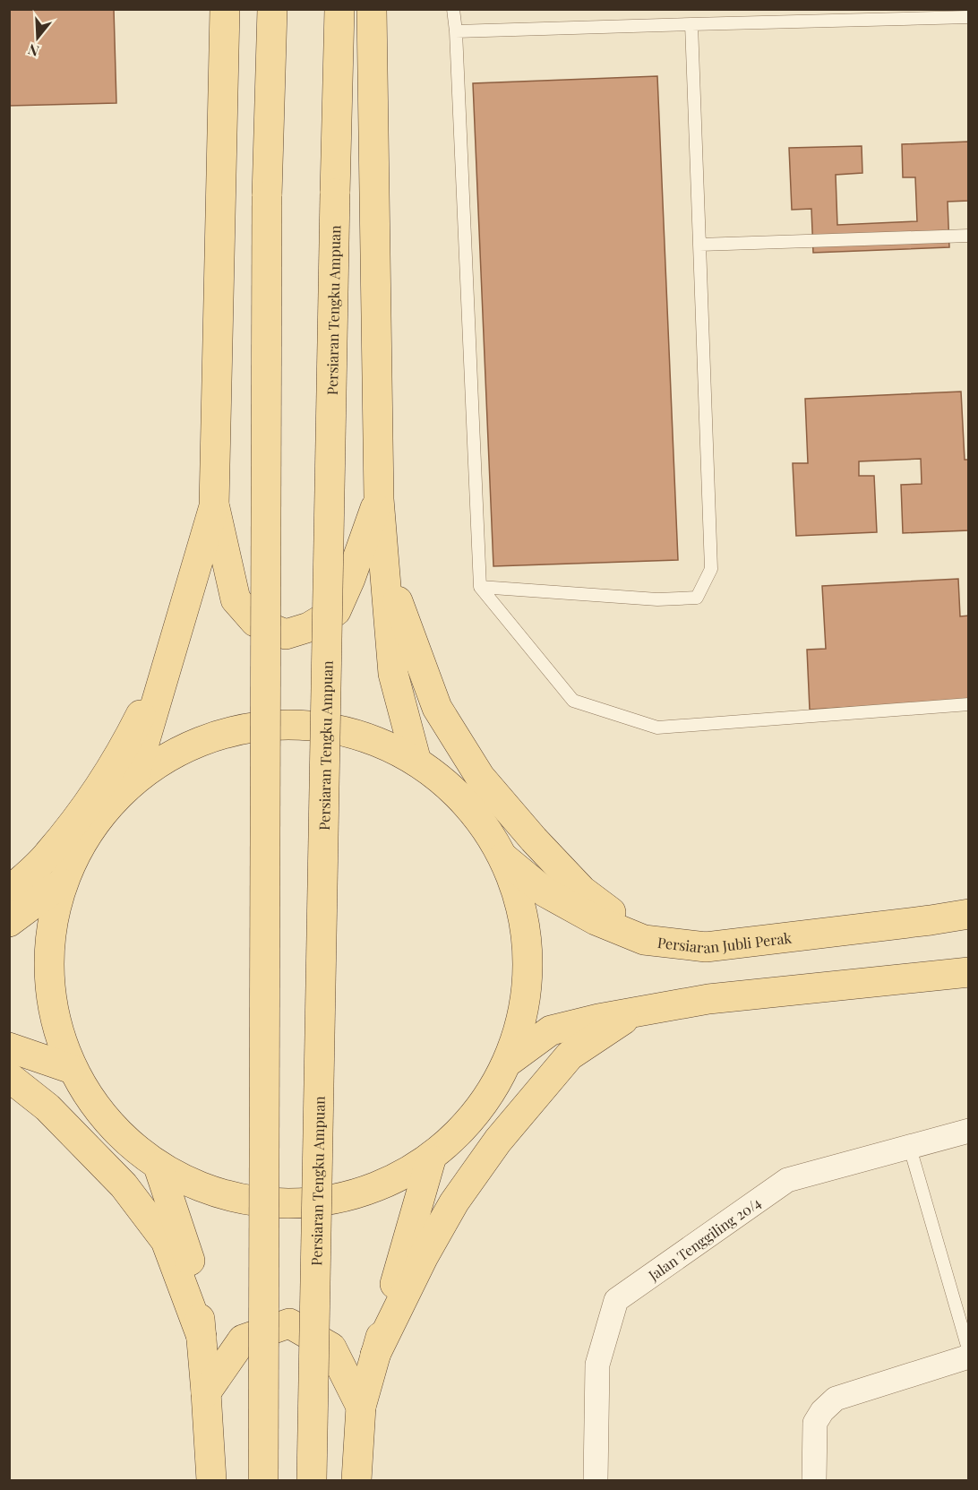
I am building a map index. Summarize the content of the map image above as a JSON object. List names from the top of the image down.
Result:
{
  "streets": {
    "main road": ["Persiaran Tengku Ampuan", "Persiaran Jubli Perak"],
    "street": ["Jalan Tenggiling 20/4"]
  },
  "north": "bottom"
}
